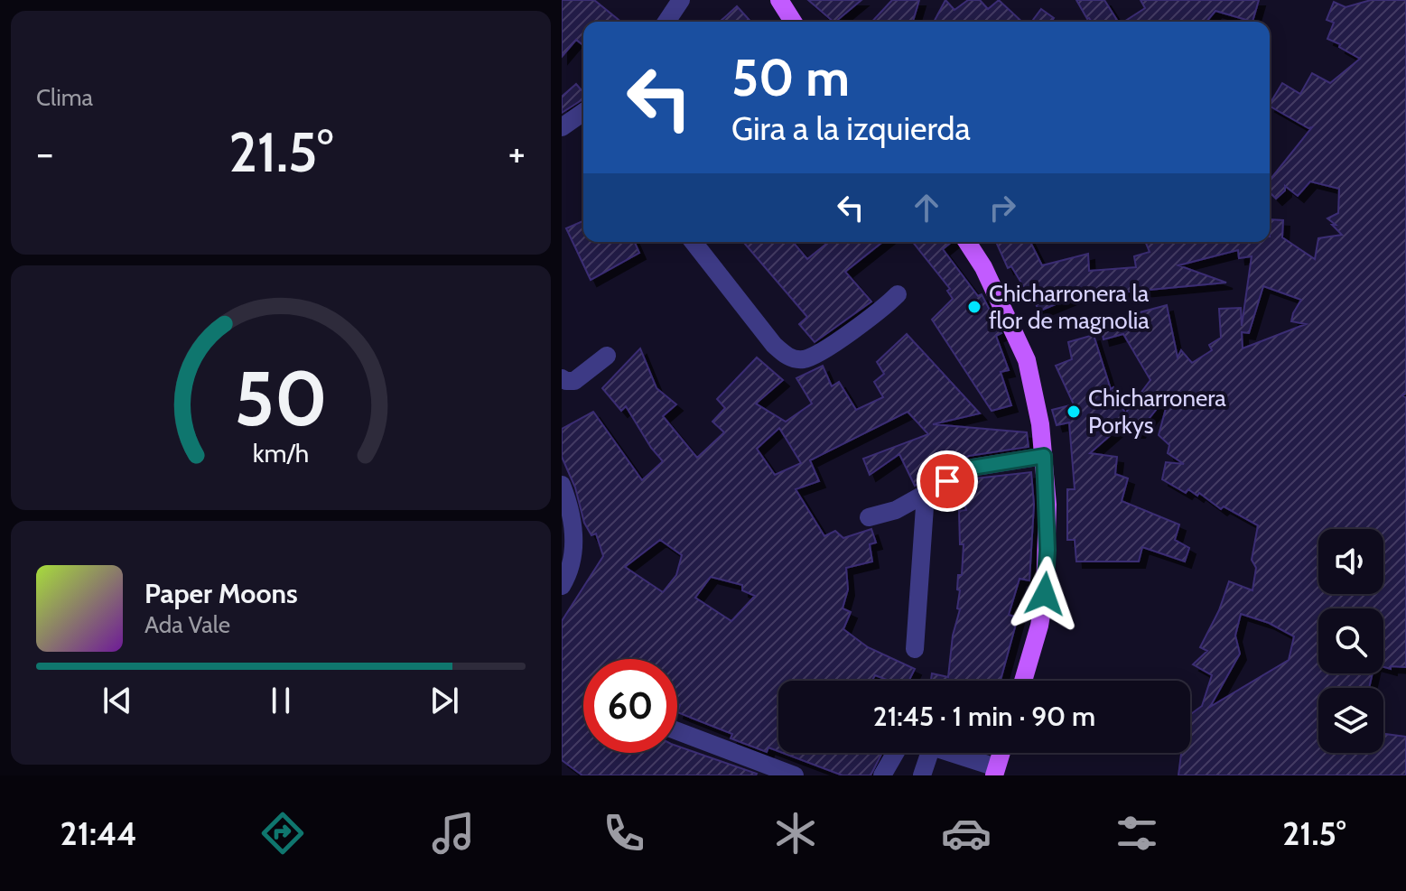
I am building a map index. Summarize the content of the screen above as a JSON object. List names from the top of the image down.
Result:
{
  "places": ["Chicharronera la flor de magnolia", "Chicharronera Porkys"],
  "page": {
    "tile": "Clima",
    "turn": ["50 m", "Gira a la izquierda"],
    "heat": ["−", "21.5°", "+"],
    "song": ["Paper Moons", "Ada Vale"],
    "limit": "60",
    "trip": "21:45 · 1 min · 90 m",
    "tabs": ["21:44", "21.5°"],
    "gauge": ["50", "km/h"]
  }
}
